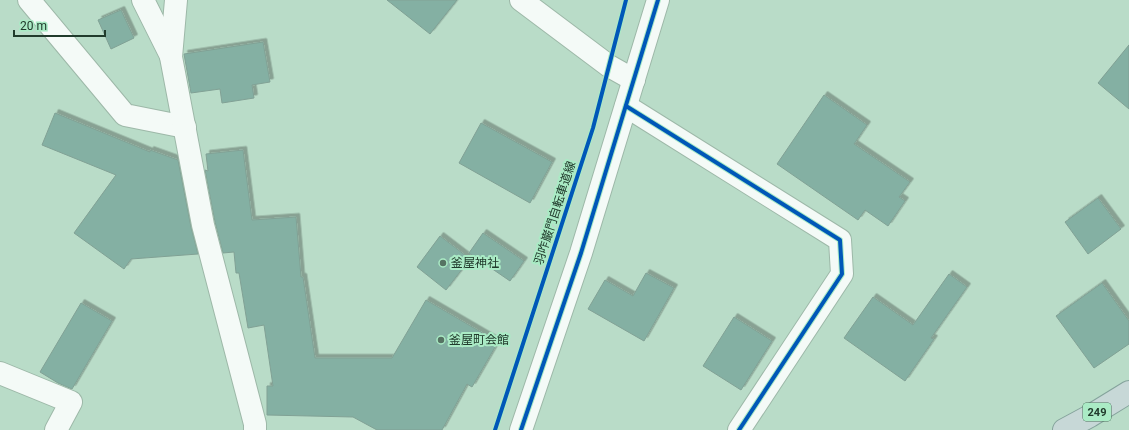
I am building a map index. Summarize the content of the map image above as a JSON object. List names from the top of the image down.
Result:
{
  "streets": {
    "highway": ["249"],
    "cycle path": ["羽咋巌門自転車道線"]
  },
  "places": ["釜屋神社", "釜屋町会館"],
  "scale_bar": "20 m"
}
